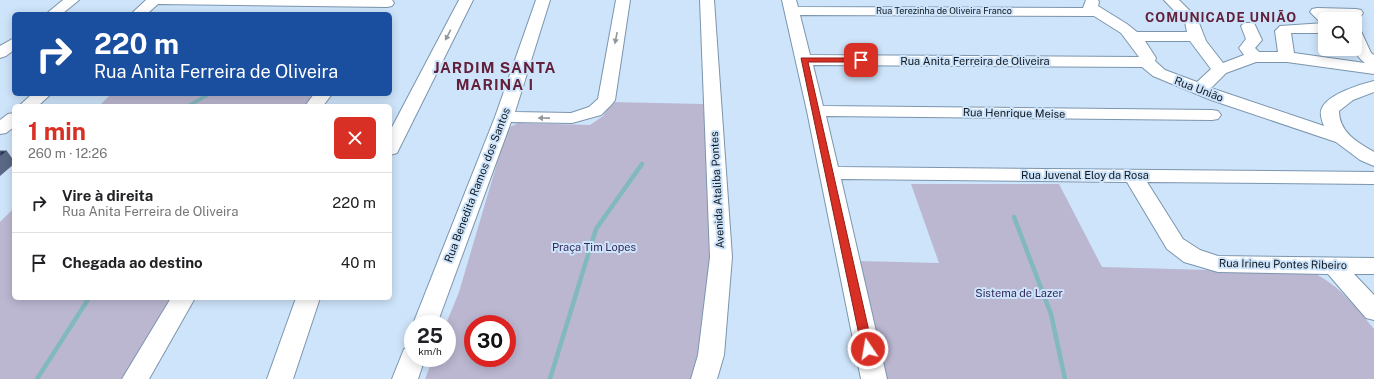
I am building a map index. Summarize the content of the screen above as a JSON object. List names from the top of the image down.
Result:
{
  "streets": {
    "street": [
      "Rua Terezinha de Oliveira Franco",
      "Rua Anita Ferreira de Oliveira",
      "Rua União",
      "Rua Henrique Meise",
      "Rua Juvenal Eloy da Rosa",
      "Rua Benedita Ramos dos Santos",
      "Avenida Ataliba Pontes",
      "Rua Irineu Pontes Ribeiro"
    ]
  },
  "crossings": [
    ["Rua Anita Ferreira de Oliveira", "Rua União"],
    ["Rua Juvenal Eloy da Rosa", "Rua Irineu Pontes Ribeiro"]
  ],
  "districts": ["COMUNICADE UNIÃO", "JARDIM SANTA MARINA I"],
  "parks": ["Praça Tim Lopes", "Sistema de Lazer"],
  "page": {
    "turn": ["220 m", "Rua Anita Ferreira de Oliveira"],
    "heading": ["1 min", "260 m · 12:26"],
    "list": [
      {
        "name": "Vire à direita",
        "note": "Rua Anita Ferreira de Oliveira",
        "value": "220 m"
      },
      {
        "name": "Chegada ao destino",
        "value": "40 m"
      }
    ],
    "speed": "25 km/h",
    "limit": "30"
  }
}
